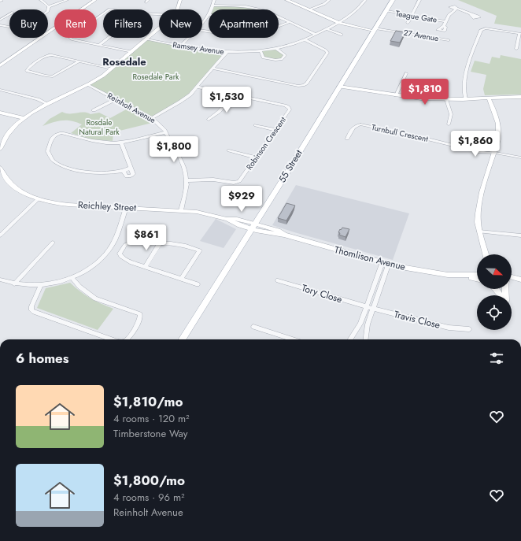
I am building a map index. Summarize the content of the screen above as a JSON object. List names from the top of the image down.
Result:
{
  "streets": {
    "main road": ["55 Street"],
    "street": [
      "Teague Gate",
      "27 Avenue",
      "Ramsey Avenue",
      "Reinholt Avenue",
      "Turnbull Crescent",
      "Robinson Crescent",
      "Reichley Street",
      "Thomlison Avenue",
      "Tory Close",
      "Travis Close"
    ]
  },
  "crossings": [
    ["Teague Gate", "55 Street"],
    ["27 Avenue", "55 Street"],
    ["Reinholt Avenue", "Robinson Crescent"],
    ["Reinholt Avenue", "Reichley Street"],
    ["55 Street", "Reichley Street"],
    ["55 Street", "Thomlison Avenue"],
    ["Reichley Street", "Thomlison Avenue"],
    ["Tory Close", "Travis Close"]
  ],
  "districts": ["Rosedale"],
  "parks": ["Rosedale Park", "Rosdale Natural Park"],
  "north": "right",
  "page": {
    "chip": [
      "Buy",
      "Rent",
      "Filters",
      "New",
      "Apartment"
    ],
    "price": [
      "$1,810",
      "$1,530",
      "$1,860",
      "$1,800",
      "$929",
      "$861"
    ],
    "heading": "6 homes",
    "list": [
      {
        "name": "$1,810/mo",
        "note": "4 rooms · 120 m² · Timberstone Way"
      },
      {
        "name": "$1,800/mo",
        "note": "4 rooms · 96 m² · Reinholt Avenue"
      }
    ]
  }
}
